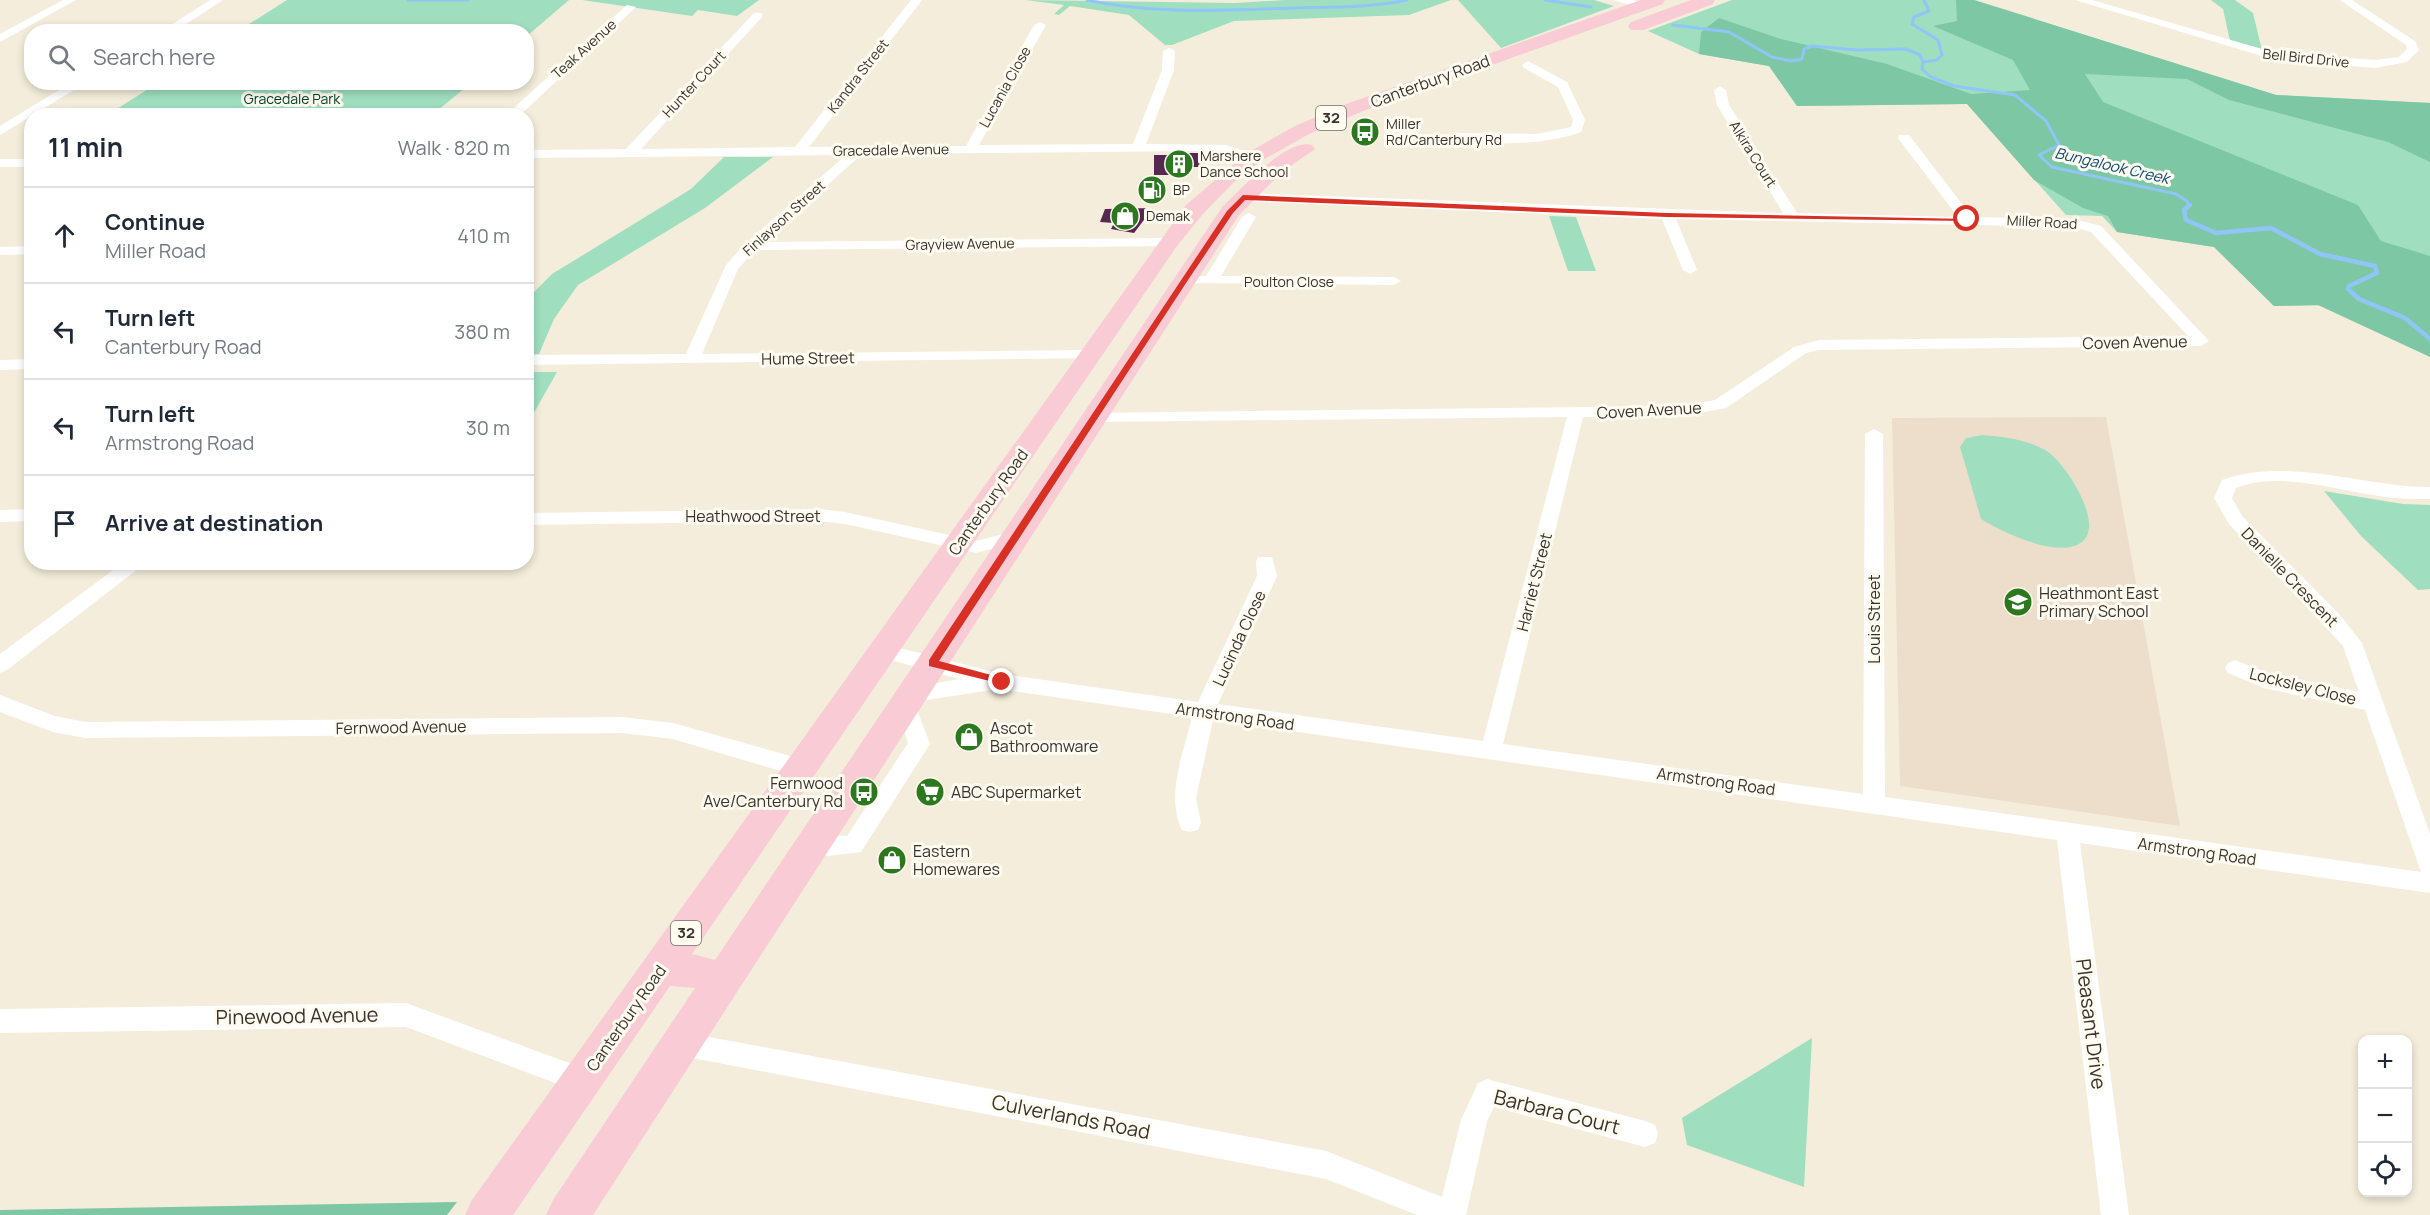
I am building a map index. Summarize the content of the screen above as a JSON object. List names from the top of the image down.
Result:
{
  "streets": {
    "main road": ["Canterbury Road", "32"],
    "street": [
      "Teak Avenue",
      "Bell Bird Drive",
      "Kandra Street",
      "Hunter Court",
      "Lucania Close",
      "Gracedale Avenue",
      "Alkira Court",
      "Finlayson Street",
      "Miller Road",
      "Grayview Avenue",
      "Poulton Close",
      "Coven Avenue",
      "Hume Street",
      "Heathwood Street",
      "Danielle Crescent",
      "Harriet Street",
      "Louis Street",
      "Lucinda Close",
      "Locksley Close",
      "Armstrong Road",
      "Fernwood Avenue",
      "Pinewood Avenue",
      "Pleasant Drive",
      "Barbara Court",
      "Culverlands Road"
    ]
  },
  "crossings": [
    ["Kandra Street", "Gracedale Avenue"],
    ["Canterbury Road", "Gracedale Avenue"],
    ["Canterbury Road", "Grayview Avenue"],
    ["Canterbury Road", "Hume Street"],
    ["Canterbury Road", "Heathwood Street"],
    ["Canterbury Road", "Armstrong Road"],
    ["Canterbury Road", "Fernwood Avenue"],
    ["Canterbury Road", "Pinewood Avenue"],
    ["Hunter Court", "Gracedale Avenue"],
    ["Lucania Close", "Gracedale Avenue"],
    ["32", "Miller Road"],
    ["32", "Poulton Close"],
    ["32", "Coven Avenue"],
    ["32", "Heathwood Street"],
    ["32", "Armstrong Road"],
    ["32", "Culverlands Road"],
    ["Gracedale Avenue", "Finlayson Street"],
    ["Alkira Court", "Miller Road"],
    ["Finlayson Street", "Grayview Avenue"],
    ["Finlayson Street", "Hume Street"],
    ["Miller Road", "Coven Avenue"],
    ["Coven Avenue", "Harriet Street"],
    ["Danielle Crescent", "Locksley Close"],
    ["Harriet Street", "Armstrong Road"],
    ["Louis Street", "Armstrong Road"],
    ["Lucinda Close", "Armstrong Road"],
    ["Armstrong Road", "Pleasant Drive"],
    ["Barbara Court", "Culverlands Road"]
  ],
  "water": ["Bungalook Creek"],
  "parks": ["Gracedale Park"],
  "places": {
    "bus stop": ["Miller Rd/Canterbury Rd", "Fernwood Ave/Canterbury Rd"],
    "building": ["Marshere Dance School"],
    "fuel station": ["BP"],
    "shop": ["Demak", "Ascot Bathroomware", "Eastern Homewares"],
    "school or university": ["Heathmont East Primary School"],
    "supermarket": ["ABC Supermarket"]
  },
  "page": {
    "search": "Search here",
    "heading": ["11 min", "Walk · 820 m"],
    "list": [
      ["Continue", "Miller Road", "410 m"],
      ["Turn left", "Canterbury Road", "380 m"],
      ["Turn left", "Armstrong Road", "30 m"],
      "Arrive at destination"
    ],
    "map_buttons": ["+", "−"]
  }
}
